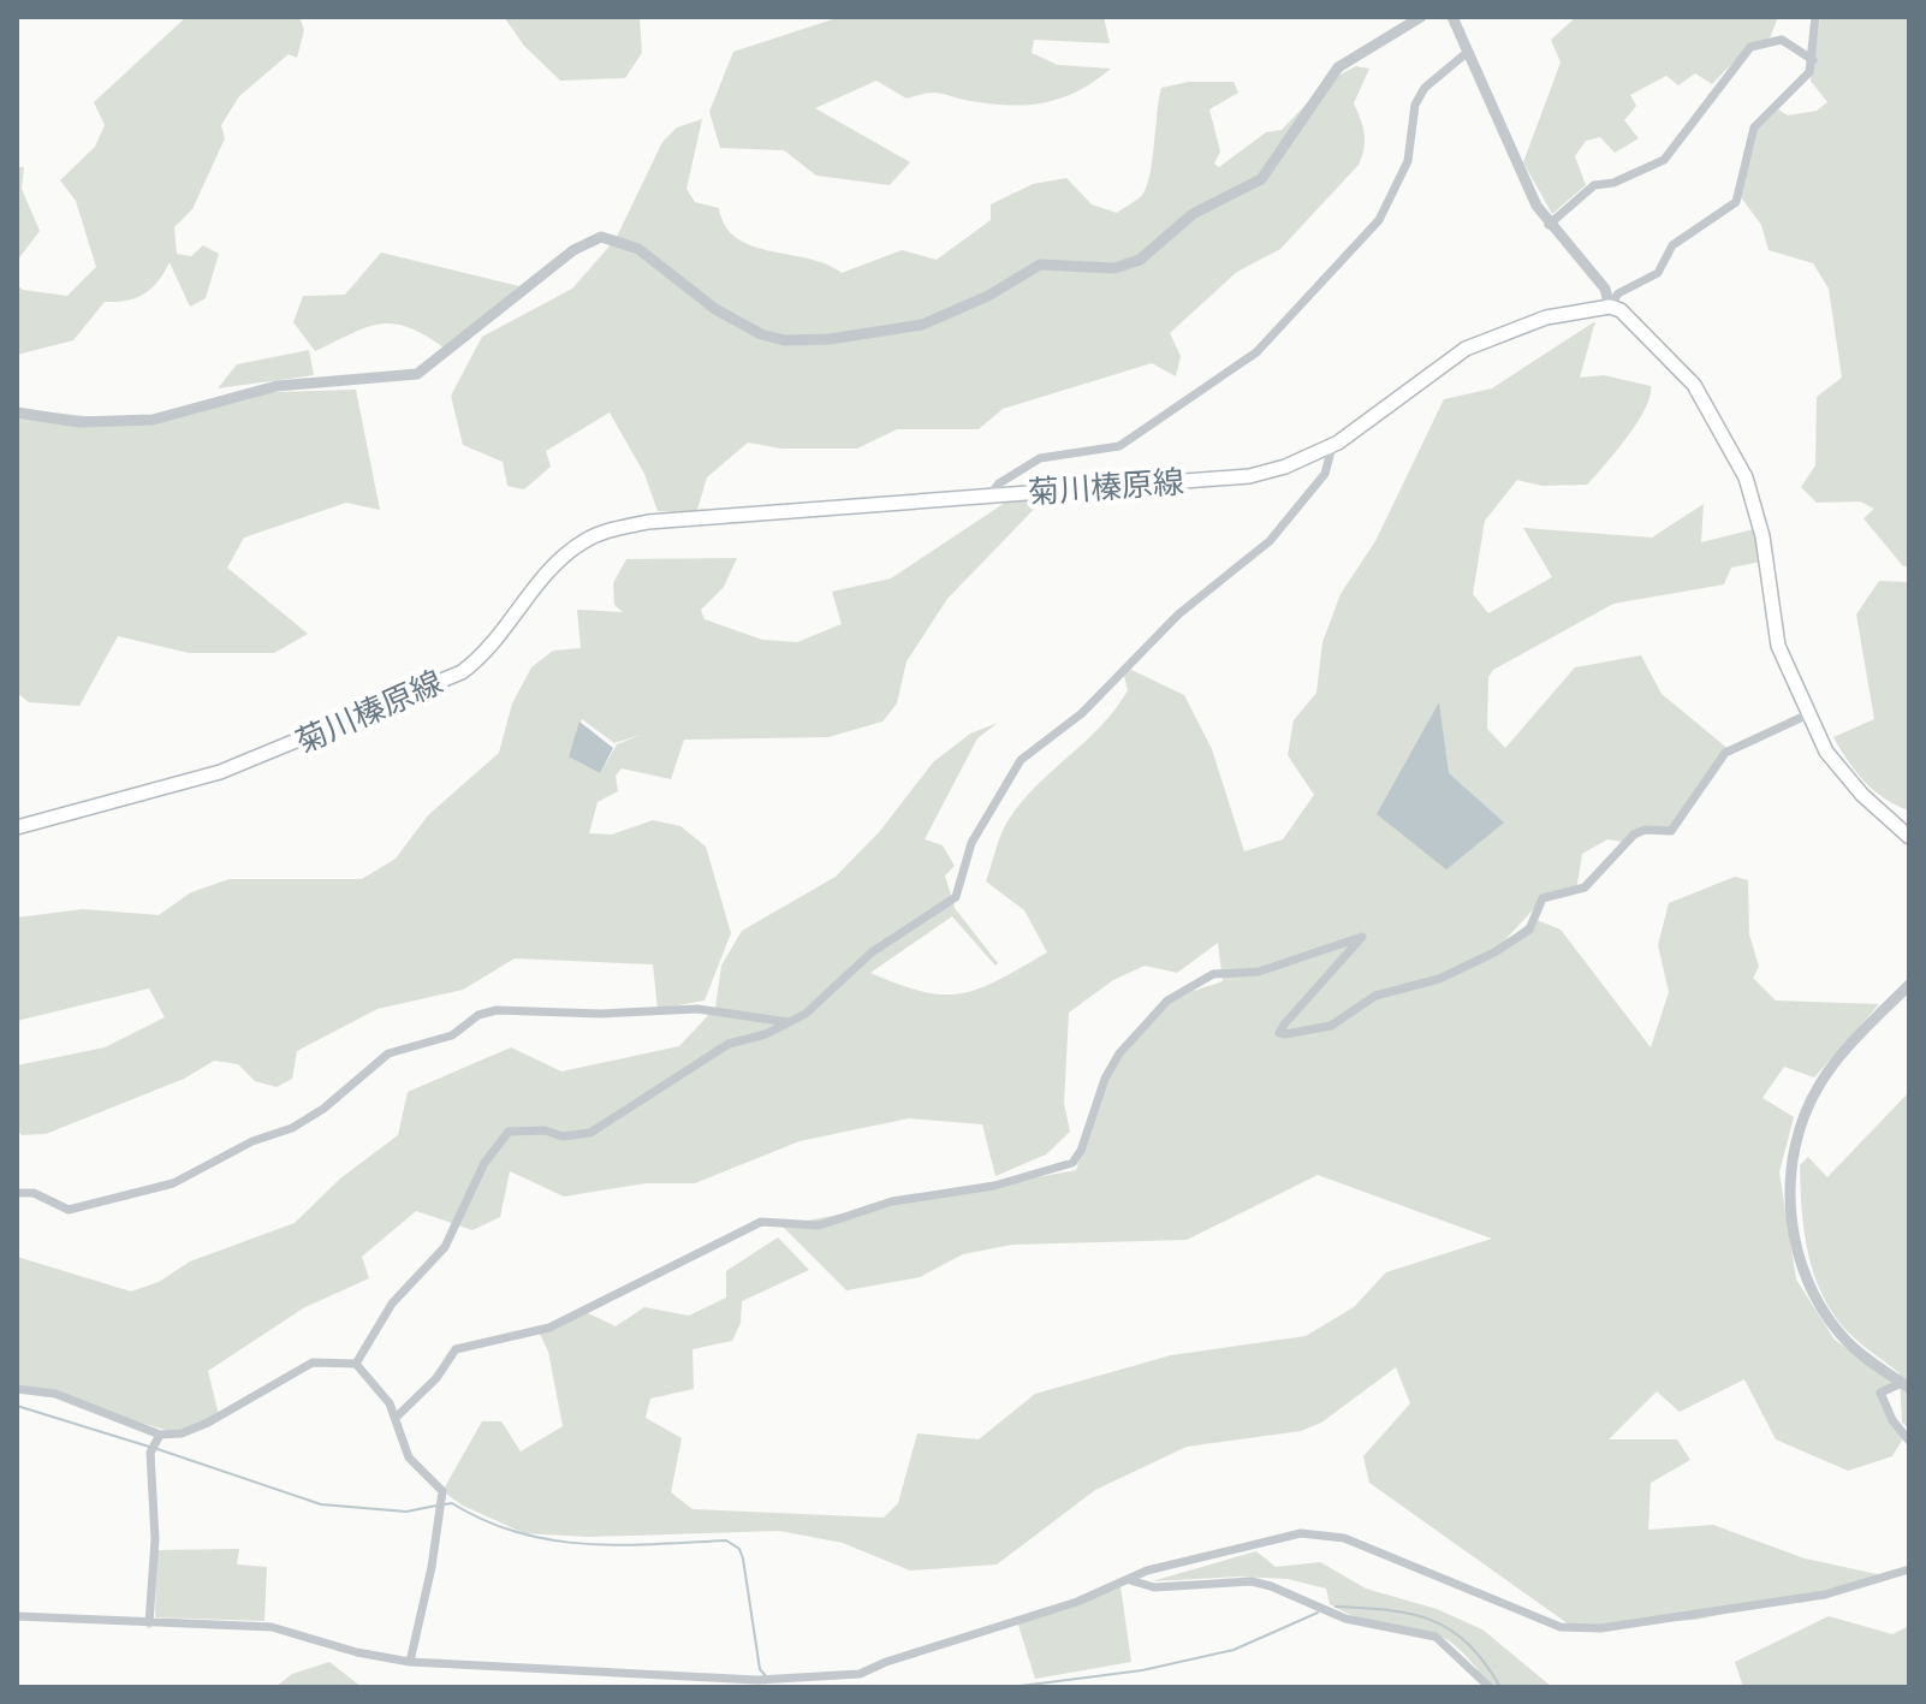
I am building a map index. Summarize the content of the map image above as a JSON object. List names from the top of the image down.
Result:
{
  "streets": {
    "main road": ["菊川榛原線"]
  }
}
